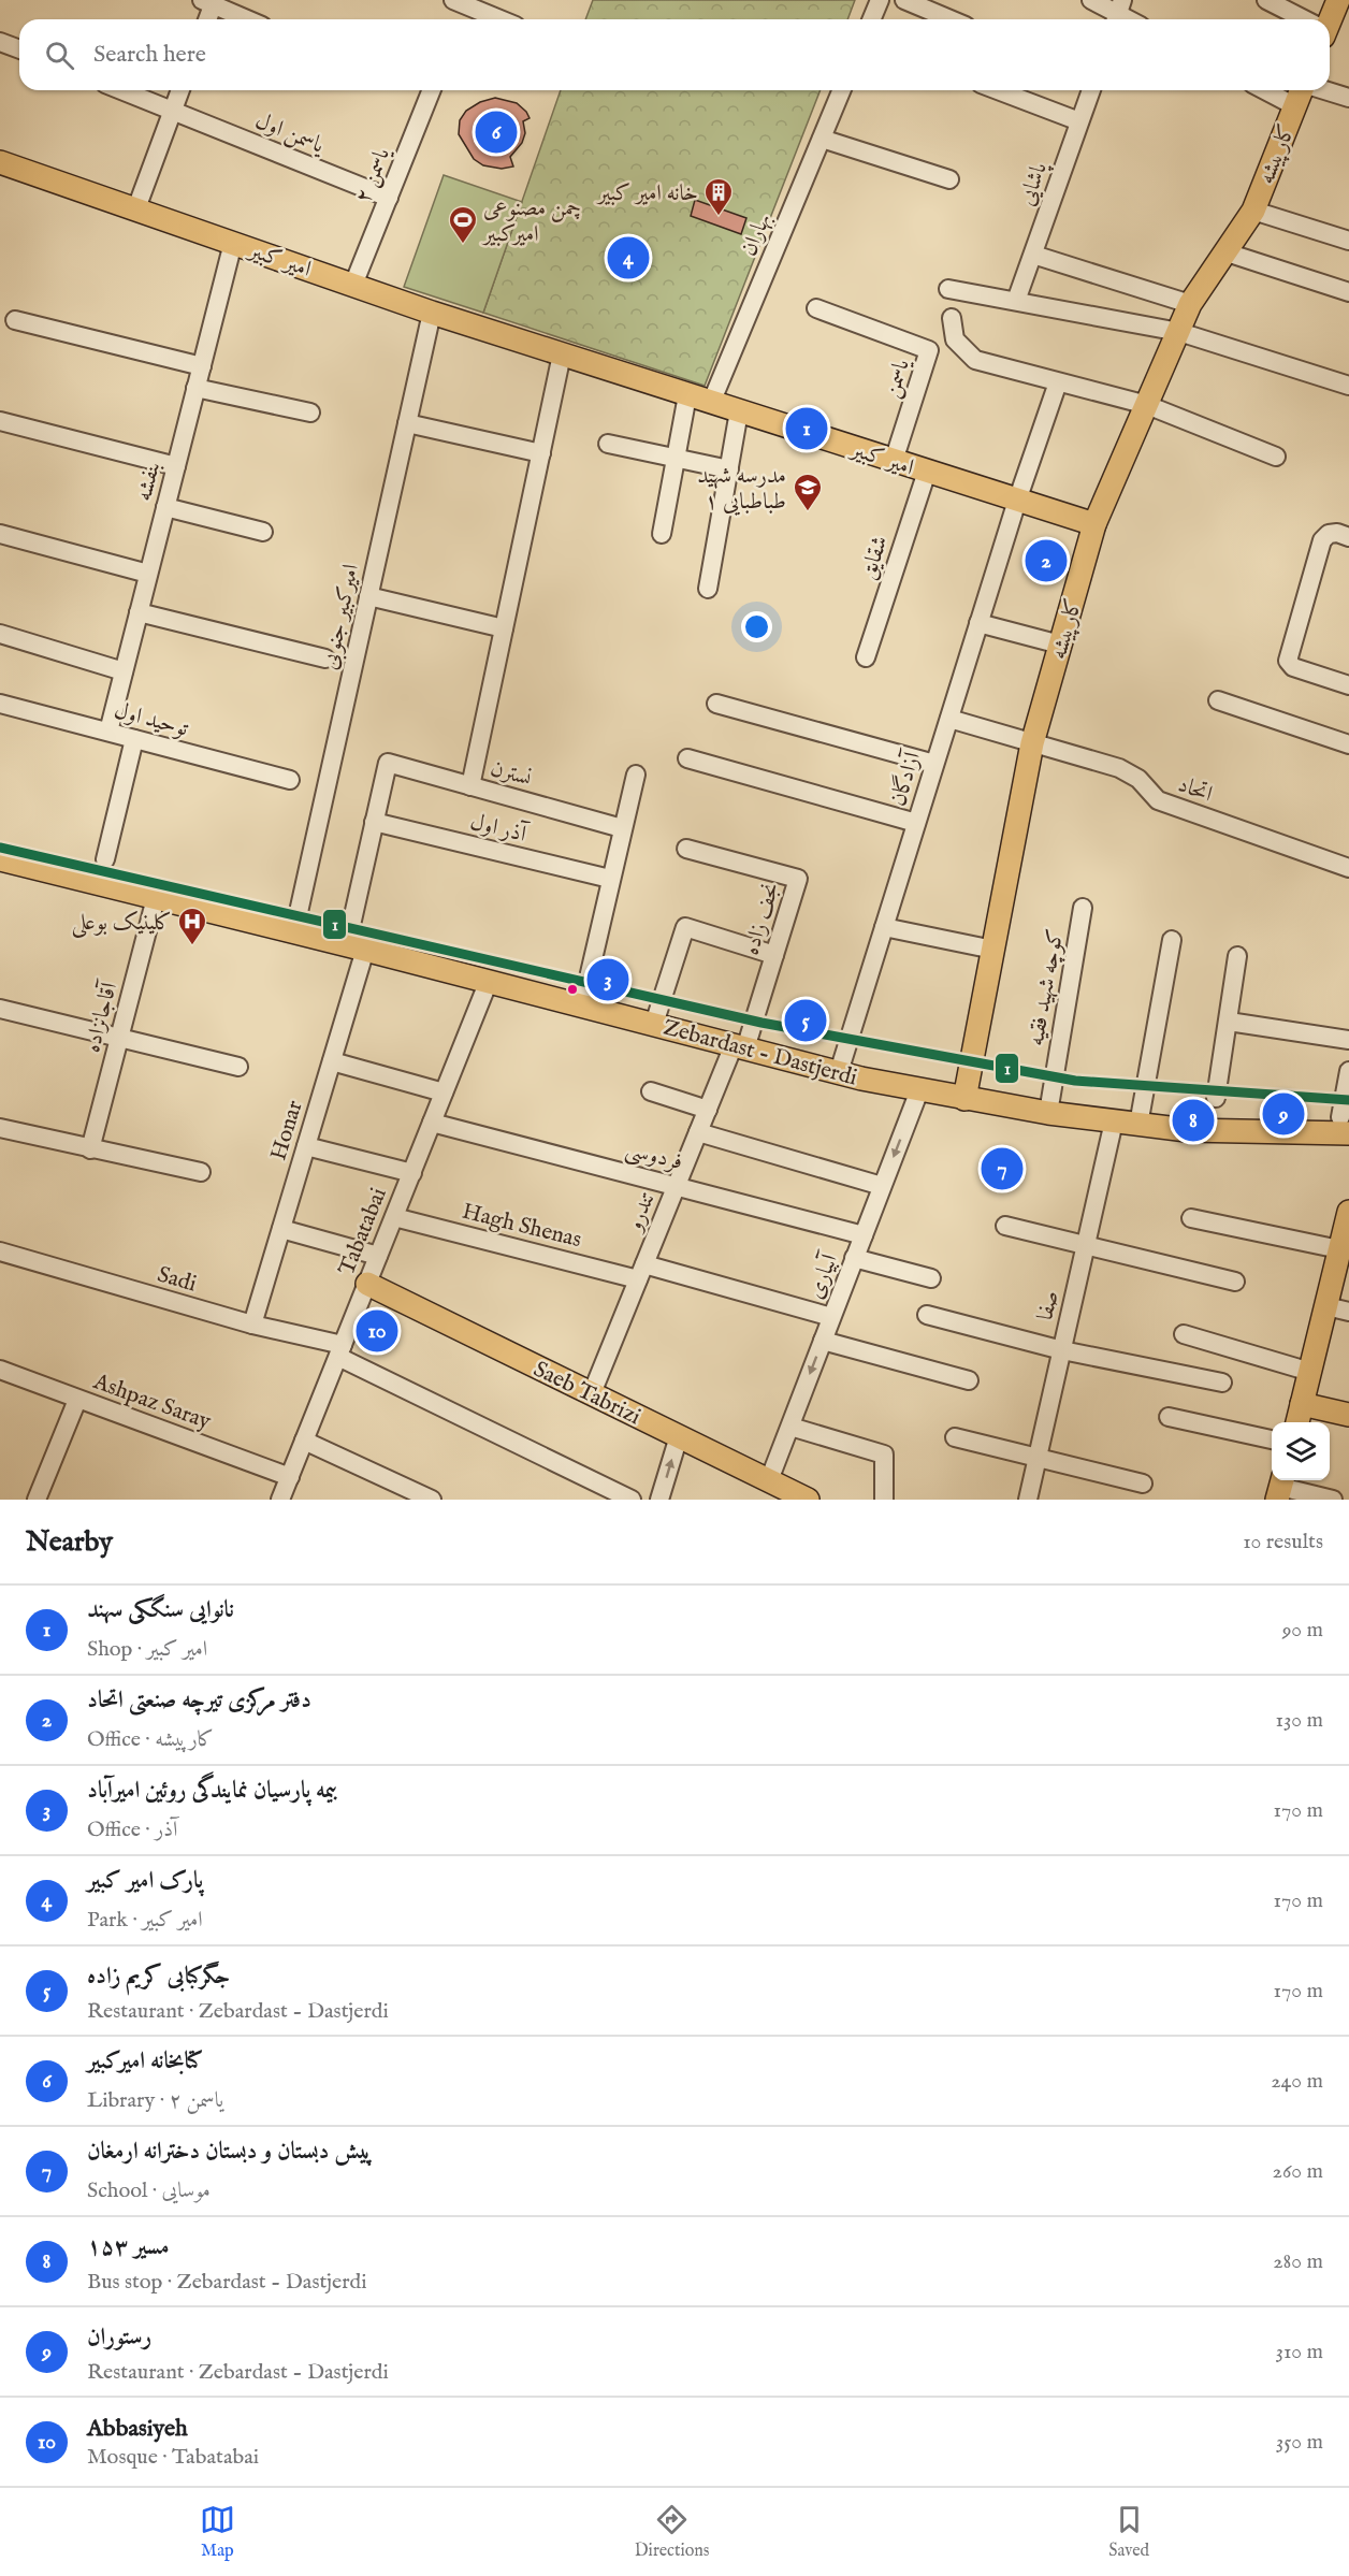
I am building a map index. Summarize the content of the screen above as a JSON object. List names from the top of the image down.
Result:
{
  "streets": {
    "main road": [
      "کارپیشه",
      "امیر کبیر",
      "Zebardast - Dastjerdi",
      "Saeb Tabrizi"
    ],
    "street": [
      "یاسمن اول",
      "یاسمن ۲",
      "پاشایی",
      "بهاران",
      "یاسمن",
      "بنفشه",
      "شقایق",
      "امیرکبیر جنوبی",
      "توحید اول",
      "نسترن",
      "آزادگان",
      "اتحاد",
      "آذر اول",
      "نجف زاده",
      "کوچه شهید فقیه",
      "آقاجانزاده",
      "Honar",
      "فردوسی",
      "تندرو",
      "Hagh Shenas",
      "Tabatabai",
      "آبیاری",
      "Sadi",
      "صفا",
      "Ashpaz Saray"
    ]
  },
  "crossings": [
    ["یاسمن اول", "یاسمن ۲"],
    ["کارپیشه", "امیر کبیر"],
    ["کارپیشه", "اتحاد"],
    ["کارپیشه", "Zebardast - Dastjerdi"],
    ["یاسمن ۲", "امیر کبیر"],
    ["بهاران", "امیر کبیر"],
    ["امیر کبیر", "یاسمن"],
    ["امیر کبیر", "بنفشه"],
    ["امیر کبیر", "شقایق"],
    ["امیر کبیر", "امیرکبیر جنوبی"],
    ["امیر کبیر", "آزادگان"],
    ["بنفشه", "توحید اول"],
    ["امیرکبیر جنوبی", "Zebardast - Dastjerdi"],
    ["نسترن", "Honar"],
    ["آزادگان", "اتحاد"],
    ["آزادگان", "Zebardast - Dastjerdi"],
    ["آذر اول", "Honar"],
    ["نجف زاده", "Zebardast - Dastjerdi"],
    ["نجف زاده", "تندرو"],
    ["کوچه شهید فقیه", "Zebardast - Dastjerdi"],
    ["آقاجانزاده", "Zebardast - Dastjerdi"],
    ["Zebardast - Dastjerdi", "Honar"],
    ["Zebardast - Dastjerdi", "تندرو"],
    ["Zebardast - Dastjerdi", "Tabatabai"],
    ["Zebardast - Dastjerdi", "آبیاری"],
    ["Zebardast - Dastjerdi", "صفا"],
    ["Honar", "Sadi"],
    ["فردوسی", "تندرو"],
    ["فردوسی", "Tabatabai"],
    ["فردوسی", "آبیاری"],
    ["تندرو", "Hagh Shenas"],
    ["تندرو", "Saeb Tabrizi"],
    ["Hagh Shenas", "Tabatabai"],
    ["Hagh Shenas", "آبیاری"],
    ["Tabatabai", "Sadi"],
    ["Tabatabai", "Saeb Tabrizi"],
    ["Tabatabai", "Ashpaz Saray"],
    ["آبیاری", "Saeb Tabrizi"]
  ],
  "one_way": ["آبیاری"],
  "places": {
    "building": ["خانه امیر کبیر"],
    "sports": ["چمن مصنوعی امیرکبیر"],
    "school or university": ["مدرسه شهید طباطبایی ۱"],
    "hospital": ["کلینیک بوعلی"]
  },
  "lines": ["transit line 1"],
  "page": {
    "search": "Search here",
    "pins": [
      "6",
      "4",
      "1",
      "2",
      "3",
      "5",
      "9",
      "8",
      "7",
      "10"
    ],
    "heading": ["Nearby", "10 results"],
    "list": [
      {
        "mark": "1",
        "name": "نانوایی سنگکی سهند",
        "note": "Shop · امیر کبیر",
        "value": "90 m"
      },
      {
        "mark": "2",
        "name": "دفتر مرکزی تیرچه صنعتی اتحاد",
        "note": "Office · کارپیشه",
        "value": "130 m"
      },
      {
        "mark": "3",
        "name": "بیمه پارسیان نمایندگی روئین امیرآباد",
        "note": "Office · آذر",
        "value": "170 m"
      },
      {
        "mark": "4",
        "name": "پارک امیر کبیر",
        "note": "Park · امیر کبیر",
        "value": "170 m"
      },
      {
        "mark": "5",
        "name": "جگرکبابی کریم زاده",
        "note": "Restaurant · Zebardast - Dastjerdi",
        "value": "170 m"
      },
      {
        "mark": "6",
        "name": "کتابخانه امیرکبیر",
        "note": "Library · یاسمن ۲",
        "value": "240 m"
      },
      {
        "mark": "7",
        "name": "پیش دبستان و دبستان دخترانه ارمغان",
        "note": "School · موسایی",
        "value": "260 m"
      },
      {
        "mark": "8",
        "name": "مسیر ۱۵۳",
        "note": "Bus stop · Zebardast - Dastjerdi",
        "value": "280 m"
      },
      {
        "mark": "9",
        "name": "رستوران",
        "note": "Restaurant · Zebardast - Dastjerdi",
        "value": "310 m"
      },
      {
        "mark": "10",
        "name": "Abbasiyeh",
        "note": "Mosque · Tabatabai",
        "value": "350 m"
      }
    ],
    "nav": ["Map", "Directions", "Saved"]
  }
}
